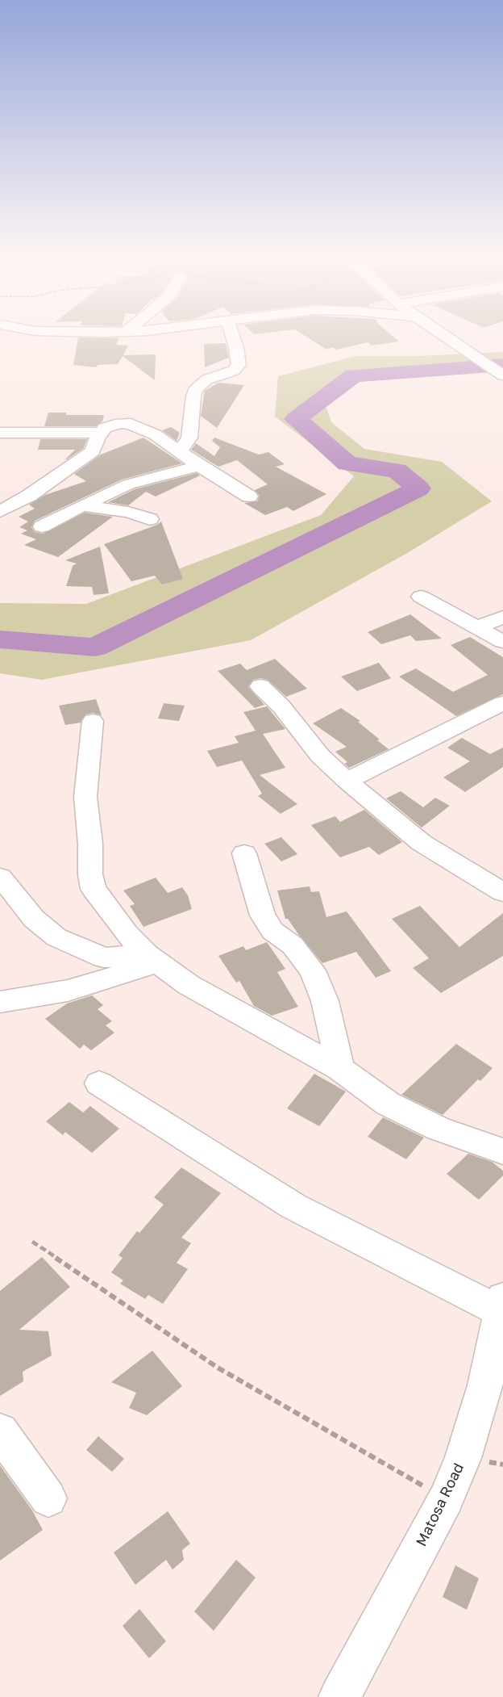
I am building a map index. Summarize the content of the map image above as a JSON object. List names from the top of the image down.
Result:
{
  "streets": {
    "street": ["Matosa Road"]
  }
}
